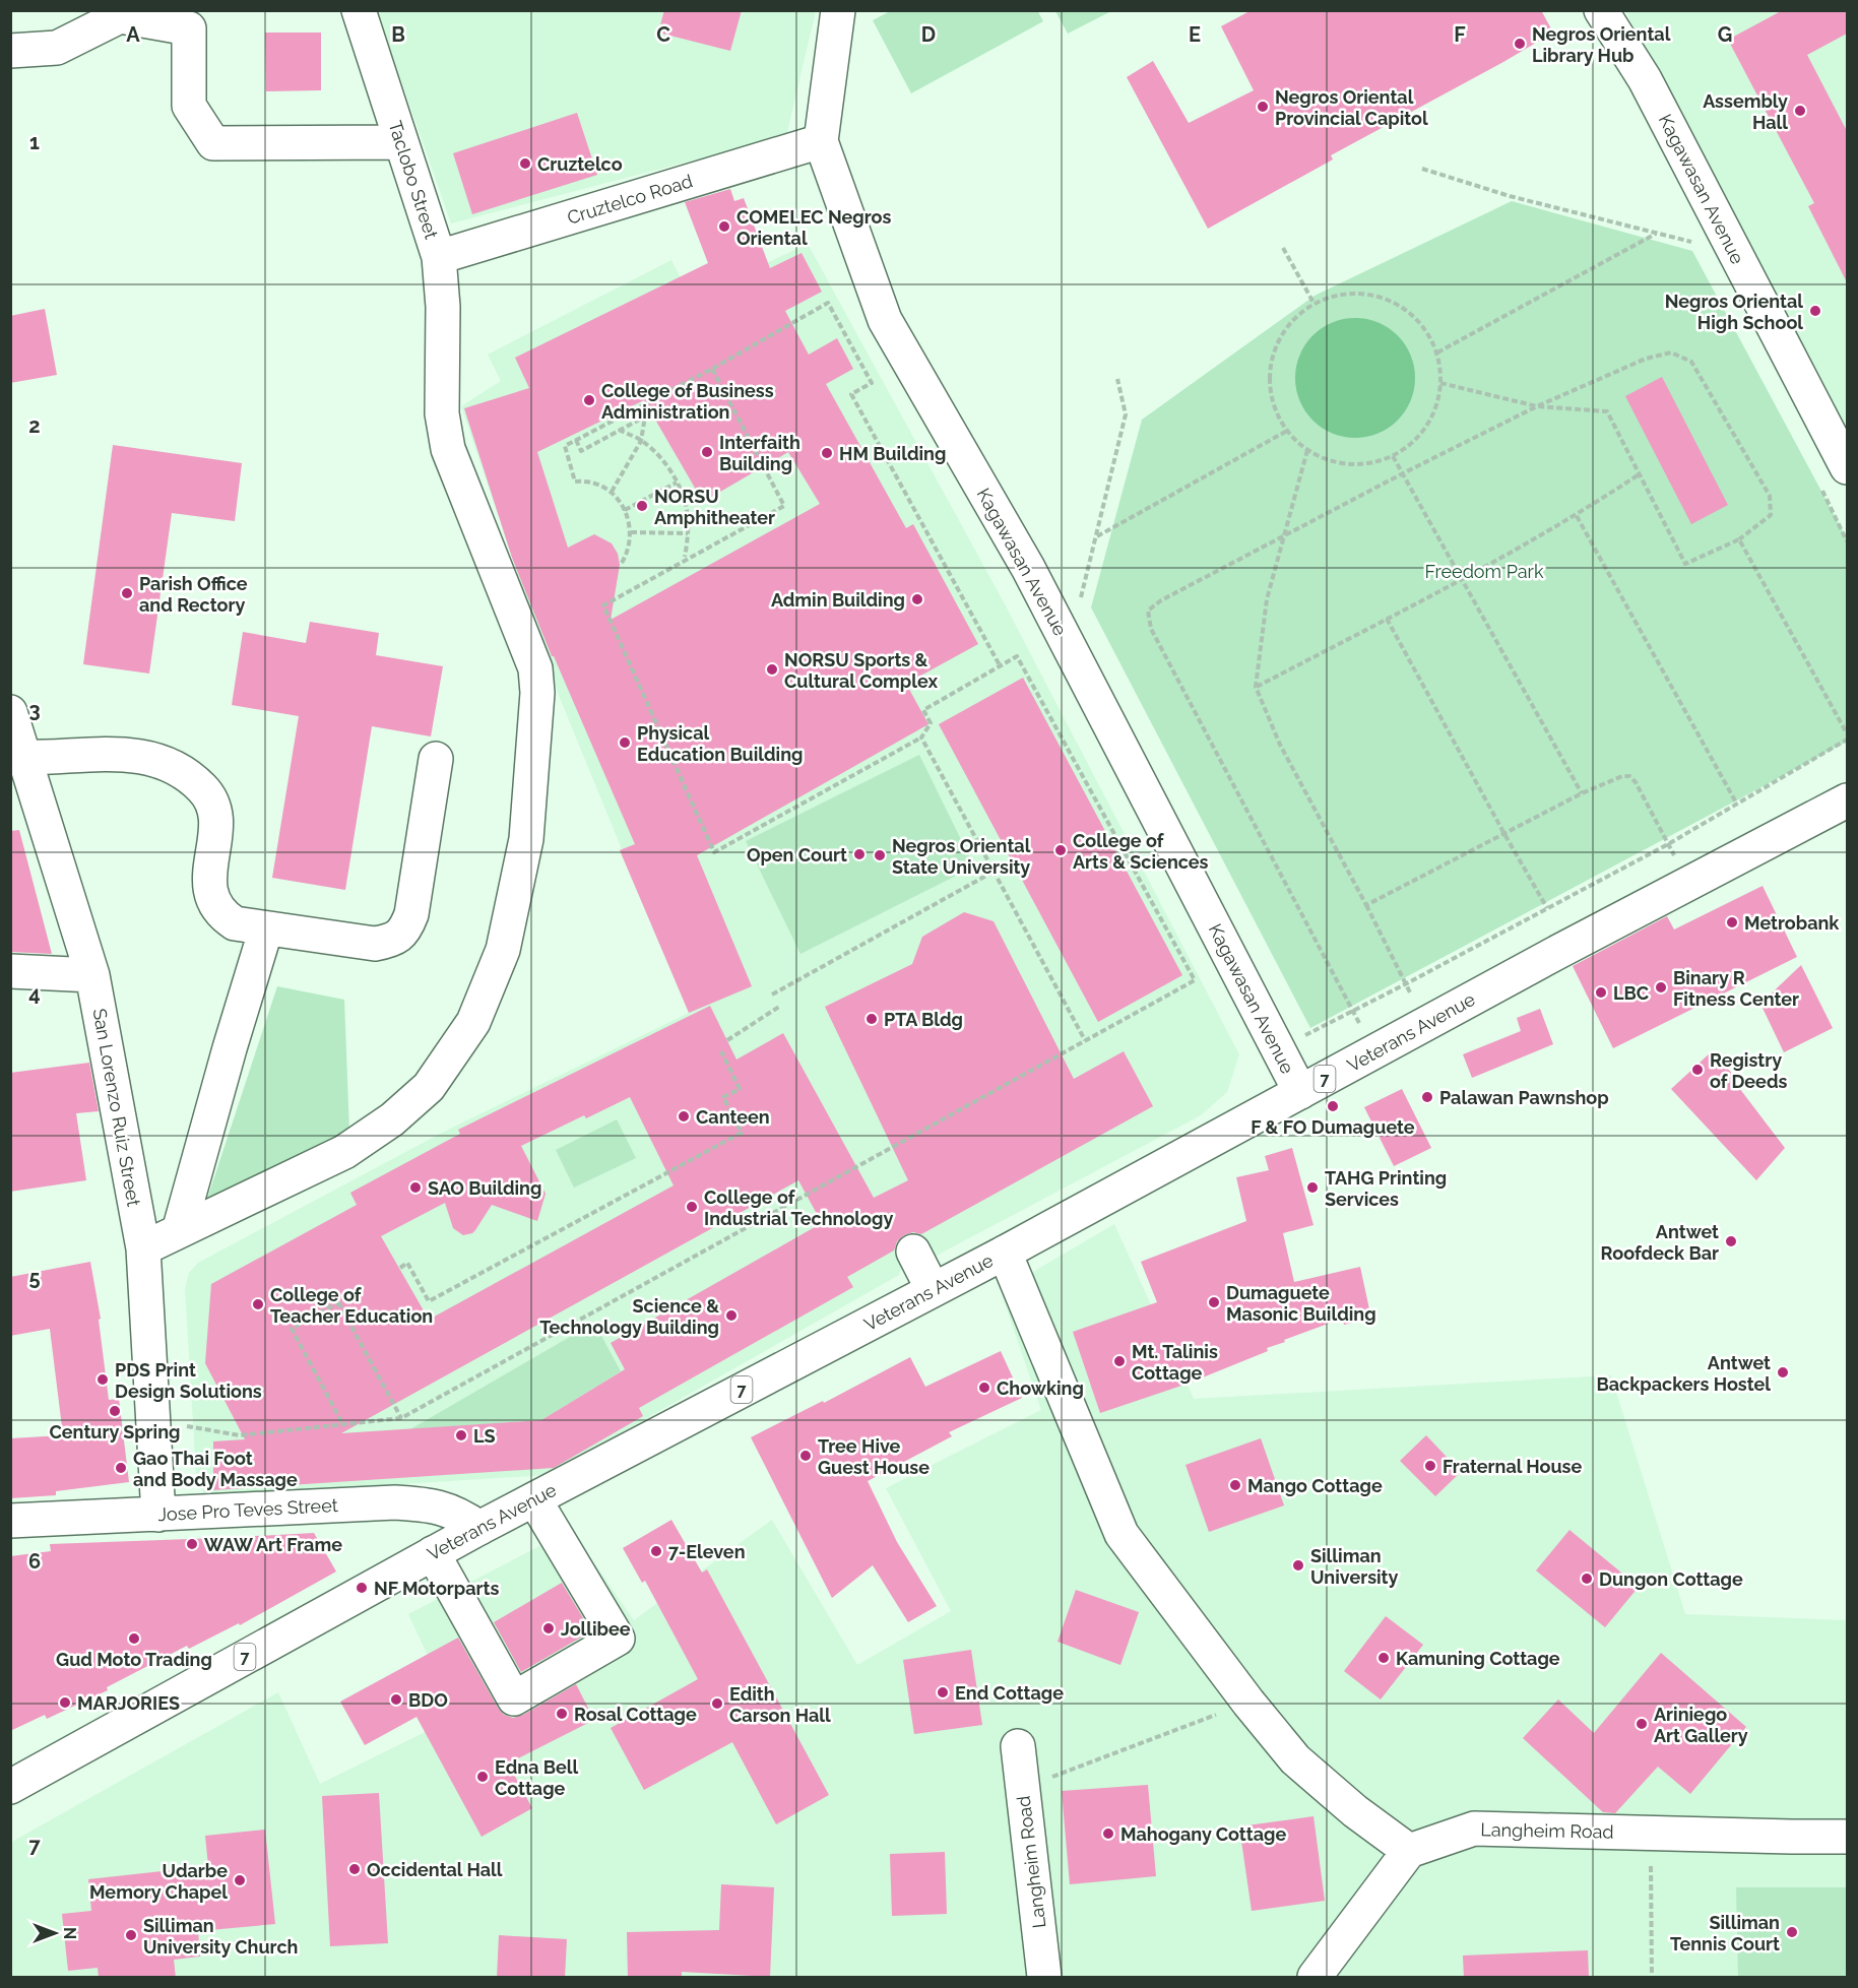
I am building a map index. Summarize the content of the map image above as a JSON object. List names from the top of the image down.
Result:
{
  "streets": {
    "street": [
      "Taclobo Street",
      "Kagawasan Avenue",
      "Cruztelco Road",
      "Veterans Avenue",
      "7",
      "San Lorenzo Ruiz Street",
      "Jose Pro Teves Street",
      "Langheim Road"
    ]
  },
  "crossings": [
    ["Taclobo Street", "Cruztelco Road"],
    ["Taclobo Street", "San Lorenzo Ruiz Street"],
    ["Kagawasan Avenue", "Cruztelco Road"],
    ["Kagawasan Avenue", "Veterans Avenue"],
    ["Veterans Avenue", "Jose Pro Teves Street"],
    ["San Lorenzo Ruiz Street", "Jose Pro Teves Street"]
  ],
  "parks": ["Freedom Park"],
  "places": [
    "Negros Oriental Library Hub",
    "Negros Oriental Provincial Capitol",
    "Assembly Hall",
    "Cruztelco",
    "COMELEC Negros Oriental",
    "Negros Oriental High School",
    "College of Business Administration",
    "Interfaith Building",
    "HM Building",
    "NORSU Amphitheater",
    "Parish Office and Rectory",
    "Admin Building",
    "NORSU Sports & Cultural Complex",
    "Physical Education Building",
    "College of Arts & Sciences",
    "Open Court",
    "Negros Oriental State University",
    "Metrobank",
    "Binary R Fitness Center",
    "LBC",
    "PTA Bldg",
    "Registry of Deeds",
    "Palawan Pawnshop",
    "F & FO Dumaguete",
    "Canteen",
    "SAO Building",
    "TAHG Printing Services",
    "College of Industrial Technology",
    "Antwet Roofdeck Bar",
    "Dumaguete Masonic Building",
    "College of Teacher Education",
    "Science & Technology Building",
    "Mt. Talinis Cottage",
    "Antwet Backpackers Hostel",
    "PDS Print Design Solutions",
    "Chowking",
    "Century Spring",
    "LS",
    "Tree Hive Guest House",
    "Fraternal House",
    "Gao Thai Foot and Body Massage",
    "Mango Cottage",
    "WAW Art Frame",
    "7-Eleven",
    "Silliman University",
    "Dungon Cottage",
    "NF Motorparts",
    "Jollibee",
    "Gud Moto Trading",
    "Kamuning Cottage",
    "End Cottage",
    "BDO",
    "MARJORIES",
    "Edith Carson Hall",
    "Rosal Cottage",
    "Ariniego Art Gallery",
    "Edna Bell Cottage",
    "Mahogany Cottage",
    "Occidental Hall",
    "Udarbe Memory Chapel",
    "Silliman Tennis Court",
    "Silliman University Church"
  ],
  "north": "right",
  "grid": {
    "columns": [
      "A",
      "B",
      "C",
      "D",
      "E",
      "F",
      "G"
    ],
    "rows": [
      "1",
      "2",
      "3",
      "4",
      "5",
      "6",
      "7"
    ]
  }
}
